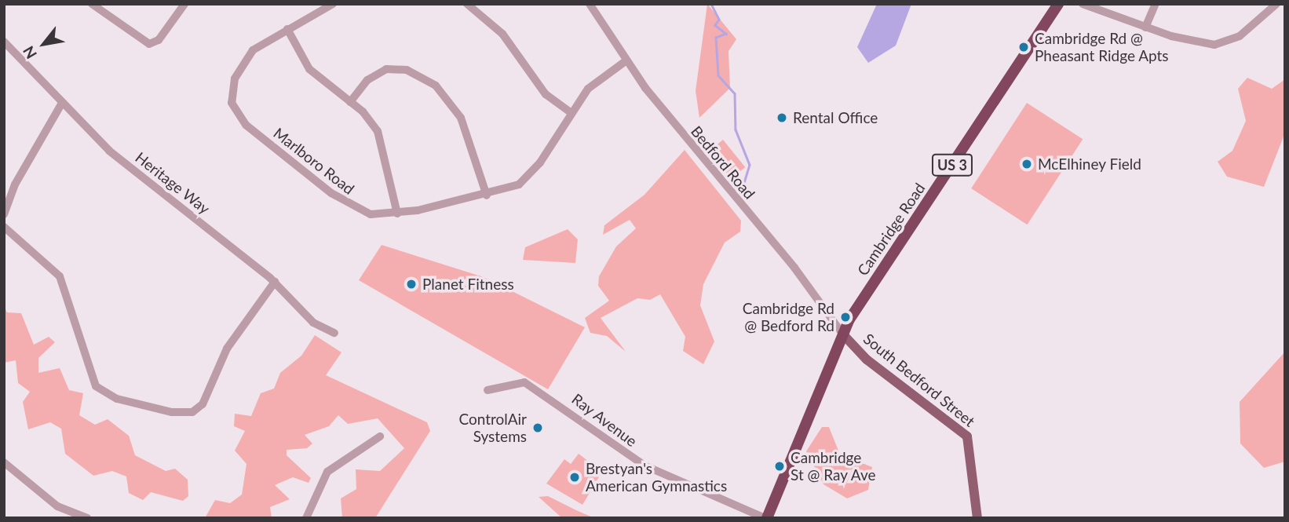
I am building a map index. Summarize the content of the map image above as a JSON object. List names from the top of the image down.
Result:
{
  "streets": {
    "highway": ["US 3", "Cambridge Road"],
    "main road": ["South Bedford Street"],
    "street": [
      "Marlboro Road",
      "Bedford Road",
      "Heritage Way",
      "Ray Avenue"
    ]
  },
  "crossings": [
    ["Marlboro Road", "Bedford Road"],
    ["Bedford Road", "Cambridge Road"],
    ["Bedford Road", "South Bedford Street"],
    ["Cambridge Road", "South Bedford Street"],
    ["Cambridge Road", "Ray Avenue"]
  ],
  "places": [
    "Cambridge Rd @ Pheasant Ridge Apts",
    "Rental Office",
    "McElhiney Field",
    "Planet Fitness",
    "Cambridge Rd @ Bedford Rd",
    "ControlAir Systems",
    "Cambridge St @ Ray Ave",
    "Brestyan's American Gymnastics"
  ],
  "north": "bottom left"
}
